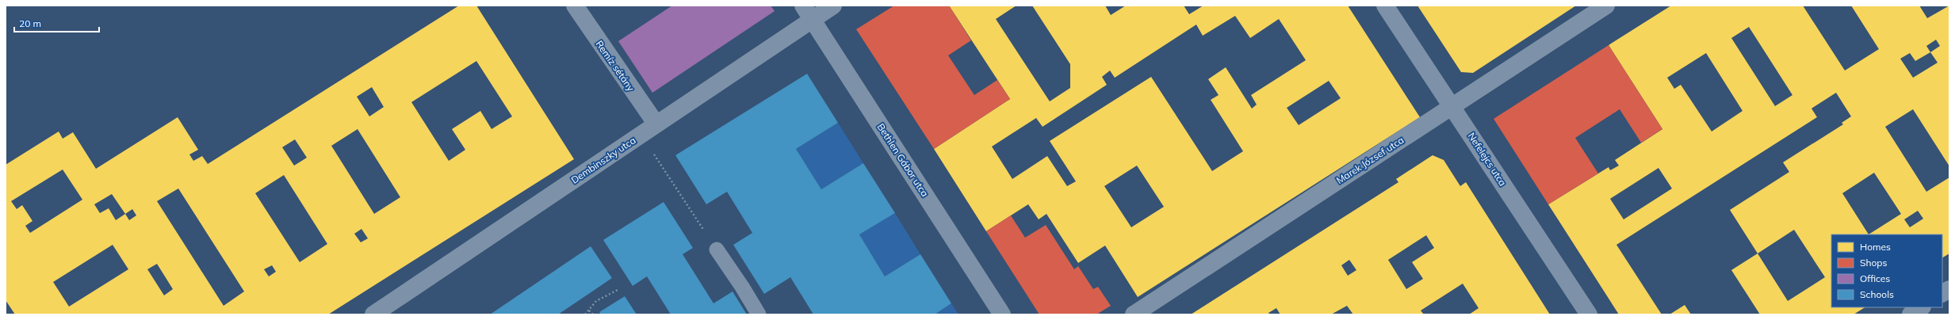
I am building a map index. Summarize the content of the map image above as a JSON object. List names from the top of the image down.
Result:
{
  "streets": {
    "street": [
      "Remíz sétány",
      "Nefelejcs utca",
      "Dembinszky utca",
      "Bethlen Gábor utca",
      "Marek József utca"
    ]
  },
  "crossings": [
    ["Remíz sétány", "Dembinszky utca"],
    ["Nefelejcs utca", "Marek József utca"],
    ["Dembinszky utca", "Bethlen Gábor utca"]
  ],
  "legend": [
    "Homes",
    "Shops",
    "Offices",
    "Schools"
  ],
  "scale_bar": "20 m"
}
